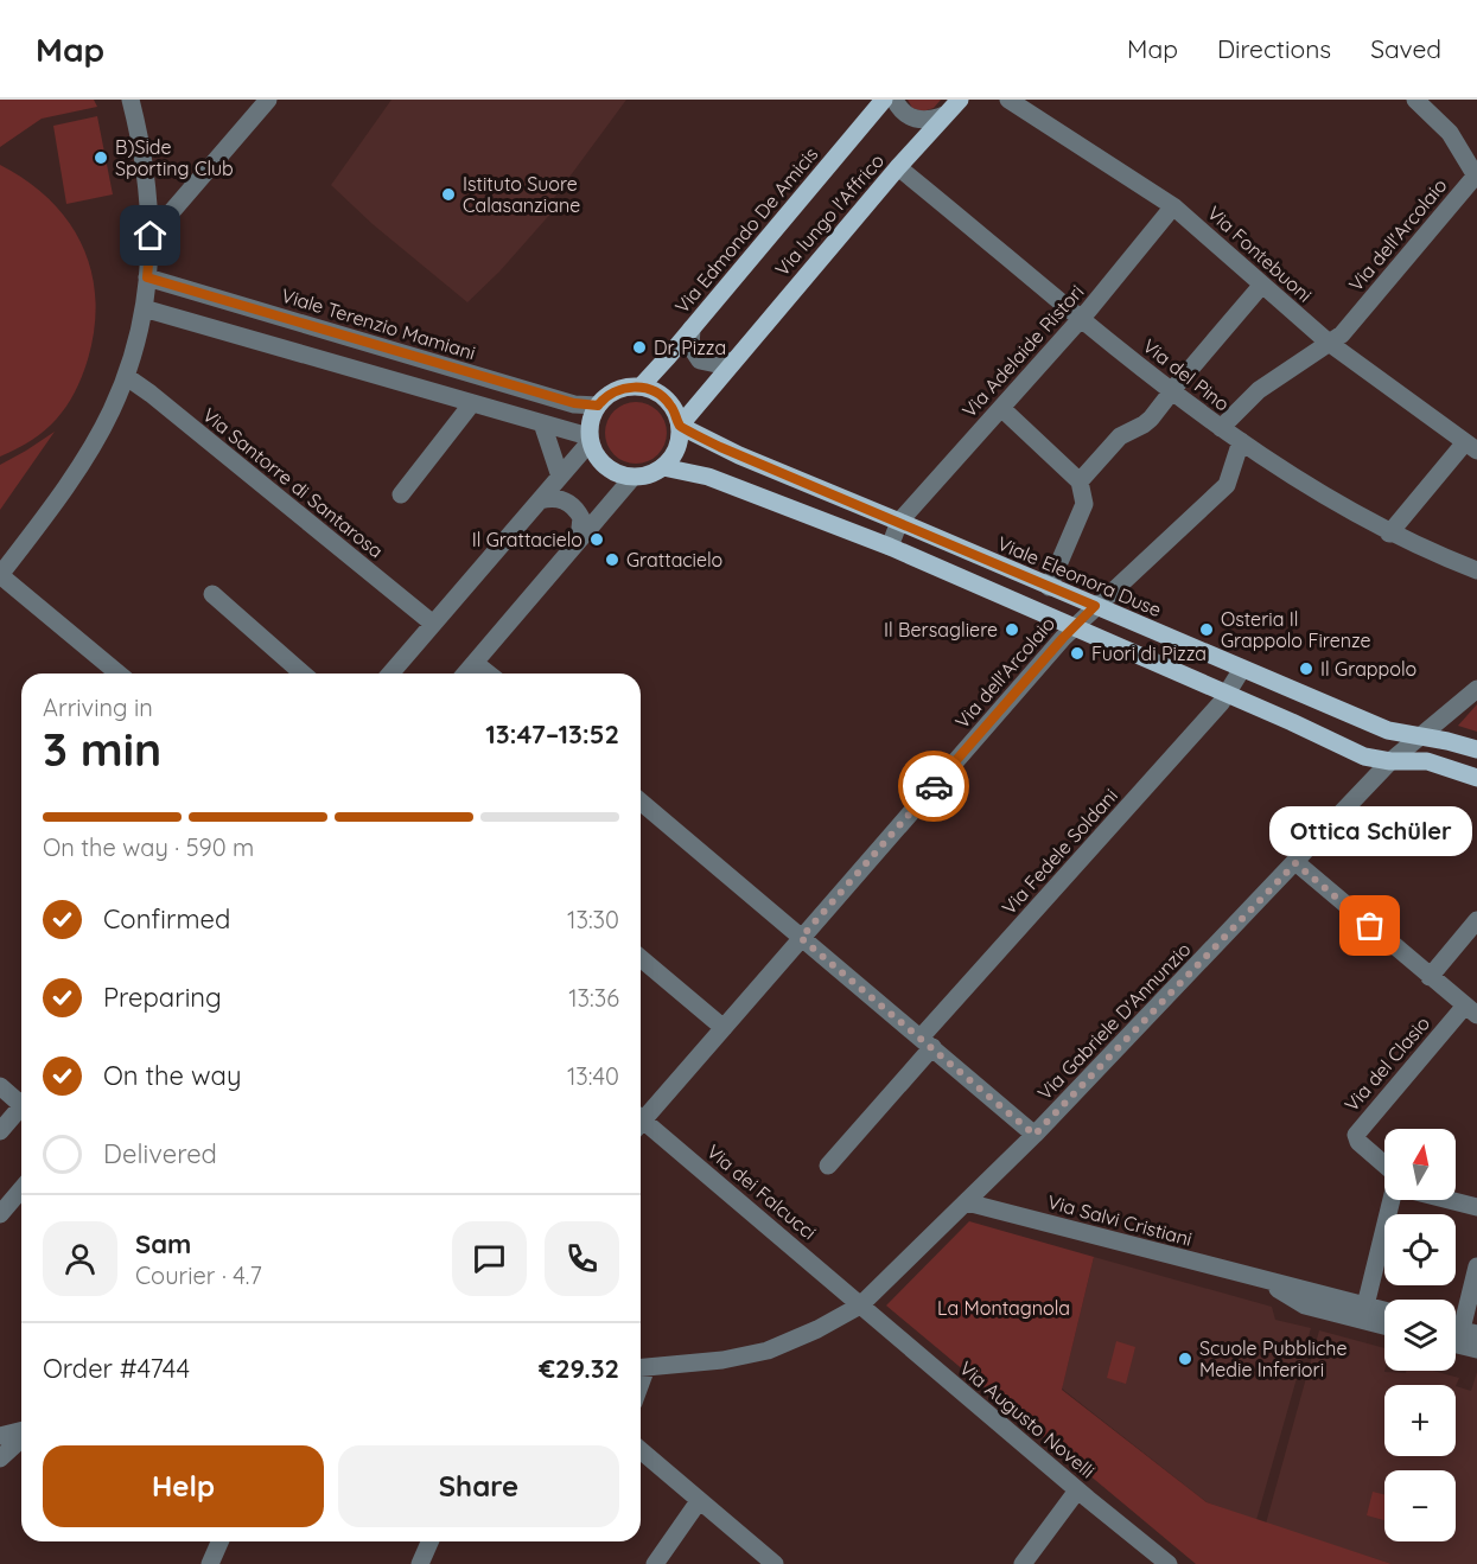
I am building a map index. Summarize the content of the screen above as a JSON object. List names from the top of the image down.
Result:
{
  "streets": {
    "main road": ["Via lungo l'Affrico", "Via Edmondo De Amicis", "Viale Eleonora Duse"],
    "street": [
      "Via dell'Arcolaio",
      "Via Fontebuoni",
      "Viale Terenzio Mamiani",
      "Via Adelaide Ristori",
      "Via del Pino",
      "Via Santorre di Santarosa",
      "Via Fedele Soldani",
      "Via Gabriele D'Annunzio",
      "Via del Clasio",
      "Via dei Falcucci",
      "Via Salvi Cristiani",
      "Via Augusto Novelli"
    ]
  },
  "crossings": [
    ["Via lungo l'Affrico", "Via Edmondo De Amicis"],
    ["Via lungo l'Affrico", "Viale Terenzio Mamiani"],
    ["Via lungo l'Affrico", "Via del Pino"],
    ["Via lungo l'Affrico", "Viale Eleonora Duse"],
    ["Via Edmondo De Amicis", "Viale Terenzio Mamiani"],
    ["Via Edmondo De Amicis", "Viale Eleonora Duse"],
    ["Via dell'Arcolaio", "Via Fontebuoni"],
    ["Via dell'Arcolaio", "Via del Pino"],
    ["Via dell'Arcolaio", "Viale Eleonora Duse"],
    ["Via Fontebuoni", "Via Adelaide Ristori"],
    ["Viale Terenzio Mamiani", "Viale Eleonora Duse"],
    ["Via Adelaide Ristori", "Via del Pino"],
    ["Via Adelaide Ristori", "Viale Eleonora Duse"],
    ["Viale Eleonora Duse", "Via Gabriele D'Annunzio"],
    ["Via Gabriele D'Annunzio", "Via dei Falcucci"],
    ["Via Gabriele D'Annunzio", "Via Salvi Cristiani"],
    ["Via Gabriele D'Annunzio", "Via Augusto Novelli"],
    ["Via dei Falcucci", "Via Augusto Novelli"]
  ],
  "parks": ["La Montagnola"],
  "places": [
    "B)Side Sporting Club",
    "Istituto Suore Calasanziane",
    "Dr. Pizza",
    "Il Grattacielo",
    "Grattacielo",
    "Il Bersagliere",
    "Osteria Il Grappolo Firenze",
    "Fuori di Pizza",
    "Il Grappolo",
    "Ottica Schüler",
    "Scuole Pubbliche Medie Inferiori"
  ],
  "north": "top",
  "page": {
    "header": "Map",
    "nav": ["Map", "Directions", "Saved"],
    "heading": ["3 min", "Arriving in", "13:47–13:52"],
    "panel": [
      "Sam",
      "Courier · 4.7",
      "Order #4744",
      "€29.32"
    ],
    "bar": "On the way · 590 m",
    "bubble": "Ottica Schüler",
    "list": [
      ["Confirmed", "13:30"],
      ["Preparing", "13:36"],
      ["On the way", "13:40"],
      "Delivered"
    ],
    "map_buttons": ["+", "−"],
    "buttons": ["Help", "Share"]
  }
}
